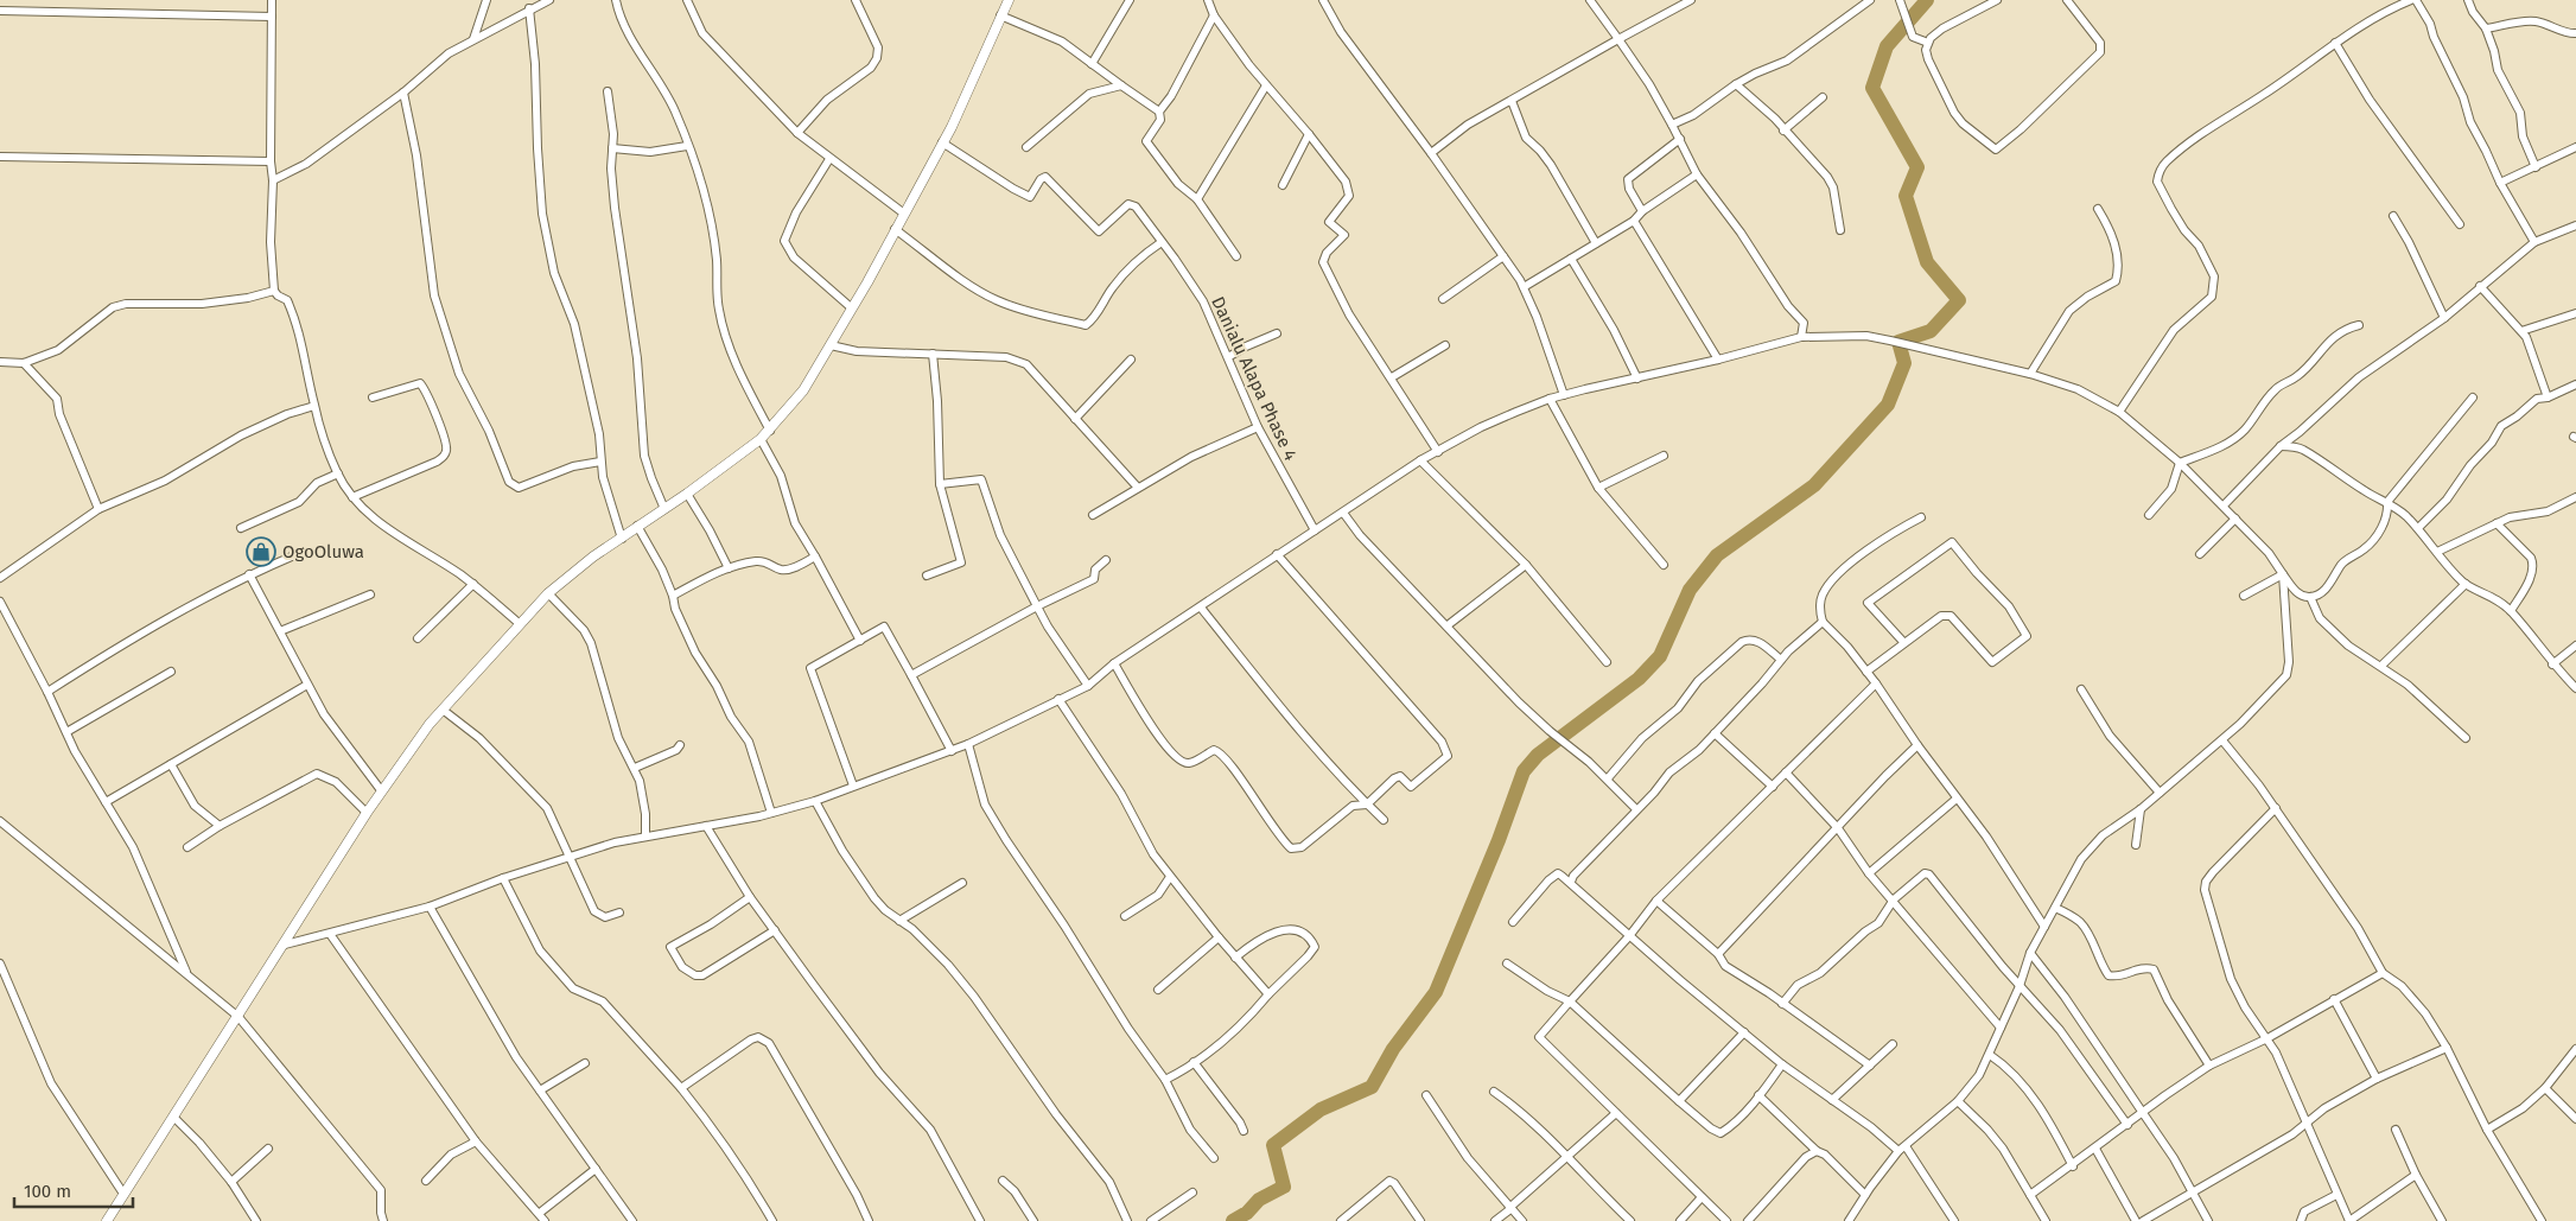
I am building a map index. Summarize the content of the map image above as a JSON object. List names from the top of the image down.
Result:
{
  "streets": {
    "street": ["Danialu Alapa Phase 4"]
  },
  "places": {
    "shop": ["OgoOluwa"]
  },
  "scale_bar": "100 m"
}
